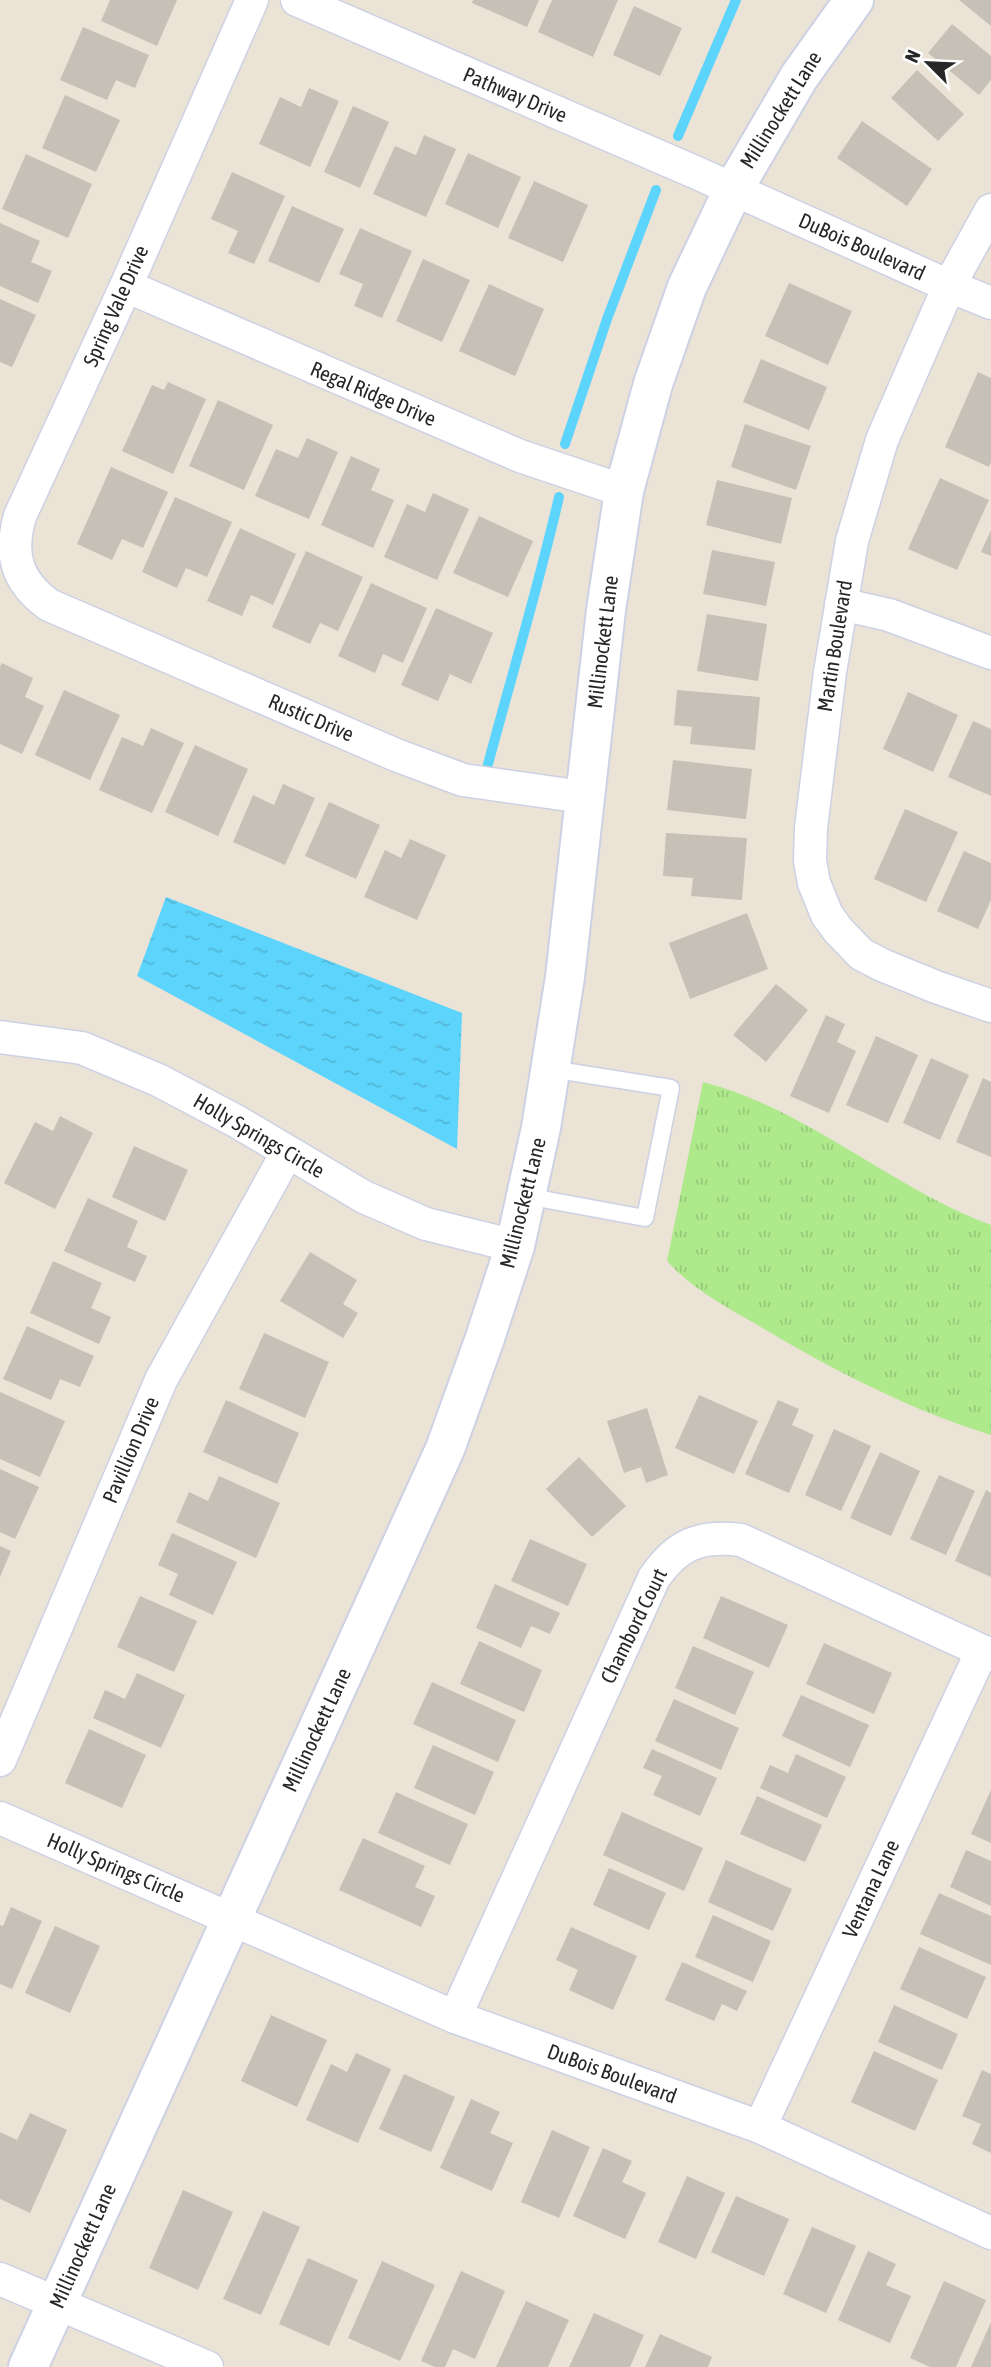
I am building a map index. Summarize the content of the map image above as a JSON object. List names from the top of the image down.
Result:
{
  "streets": {
    "street": [
      "Pathway Drive",
      "Millinockett Lane",
      "DuBois Boulevard",
      "Spring Vale Drive",
      "Regal Ridge Drive",
      "Martin Boulevard",
      "Rustic Drive",
      "Holly Springs Circle",
      "Pavillion Drive",
      "Chambord Court",
      "Ventana Lane"
    ]
  },
  "crossings": [
    ["Pathway Drive", "Millinockett Lane"],
    ["Pathway Drive", "DuBois Boulevard"],
    ["Millinockett Lane", "DuBois Boulevard"],
    ["Millinockett Lane", "Regal Ridge Drive"],
    ["Millinockett Lane", "Rustic Drive"],
    ["Millinockett Lane", "Holly Springs Circle"],
    ["DuBois Boulevard", "Martin Boulevard"],
    ["DuBois Boulevard", "Holly Springs Circle"],
    ["DuBois Boulevard", "Chambord Court"],
    ["DuBois Boulevard", "Ventana Lane"],
    ["Spring Vale Drive", "Regal Ridge Drive"],
    ["Spring Vale Drive", "Rustic Drive"],
    ["Holly Springs Circle", "Pavillion Drive"],
    ["Chambord Court", "Ventana Lane"]
  ],
  "north": "top left"
}
